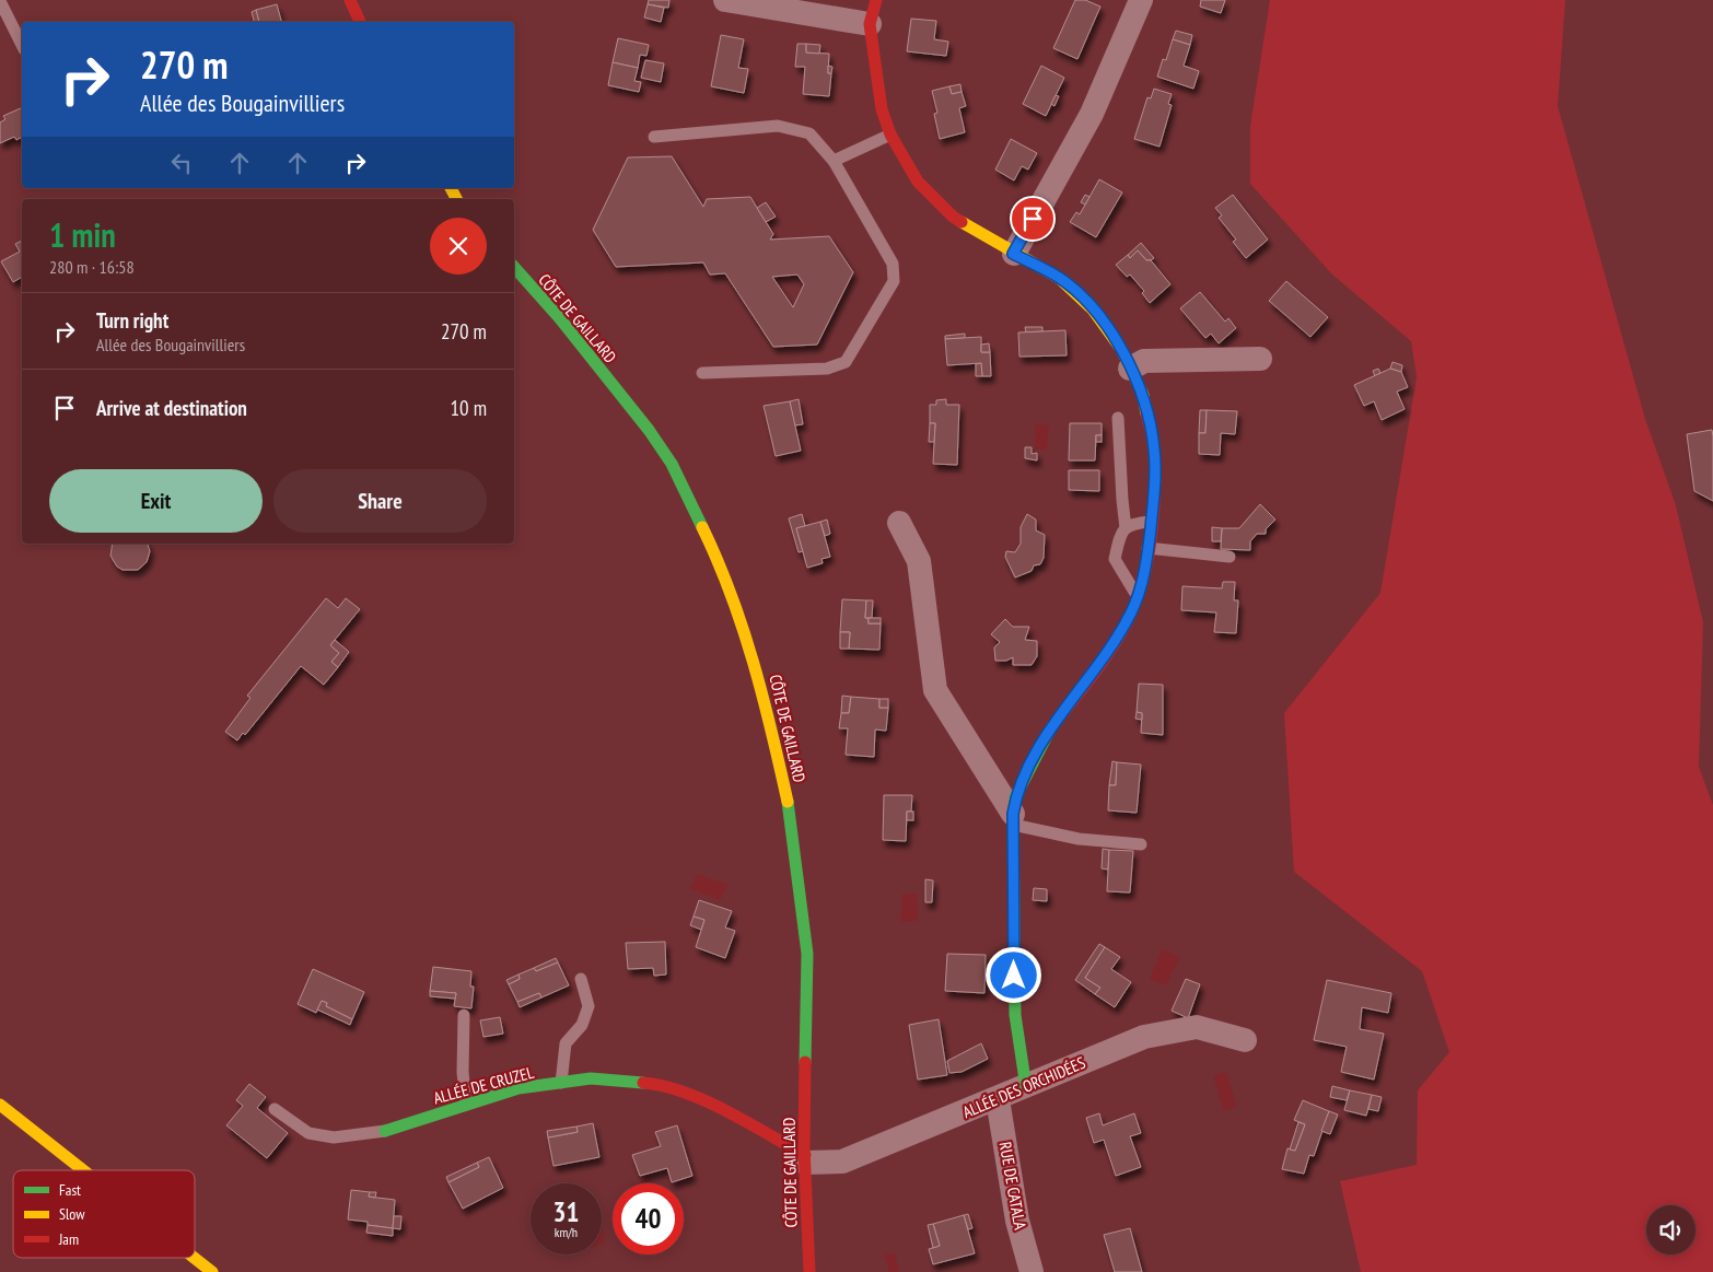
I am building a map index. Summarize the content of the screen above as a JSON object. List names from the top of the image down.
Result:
{
  "streets": {
    "street": [
      "CÔTE DE GAILLARD",
      "ALLÉE DE CRUZEL",
      "ALLÉE DES ORCHIDÉES",
      "RUE DE CATALA"
    ]
  },
  "crossings": [
    ["CÔTE DE GAILLARD", "ALLÉE DE CRUZEL"],
    ["CÔTE DE GAILLARD", "ALLÉE DES ORCHIDÉES"],
    ["ALLÉE DE CRUZEL", "ALLÉE DES ORCHIDÉES"],
    ["ALLÉE DES ORCHIDÉES", "RUE DE CATALA"]
  ],
  "legend": ["Fast", "Slow", "Jam"],
  "page": {
    "turn": ["270 m", "Allée des Bougainvilliers"],
    "heading": ["1 min", "280 m · 16:58"],
    "list": [
      {
        "name": "Turn right",
        "note": "Allée des Bougainvilliers",
        "value": "270 m"
      },
      {
        "name": "Arrive at destination",
        "value": "10 m"
      }
    ],
    "buttons": ["Exit", "Share"],
    "speed": "31 km/h",
    "limit": "40"
  }
}
